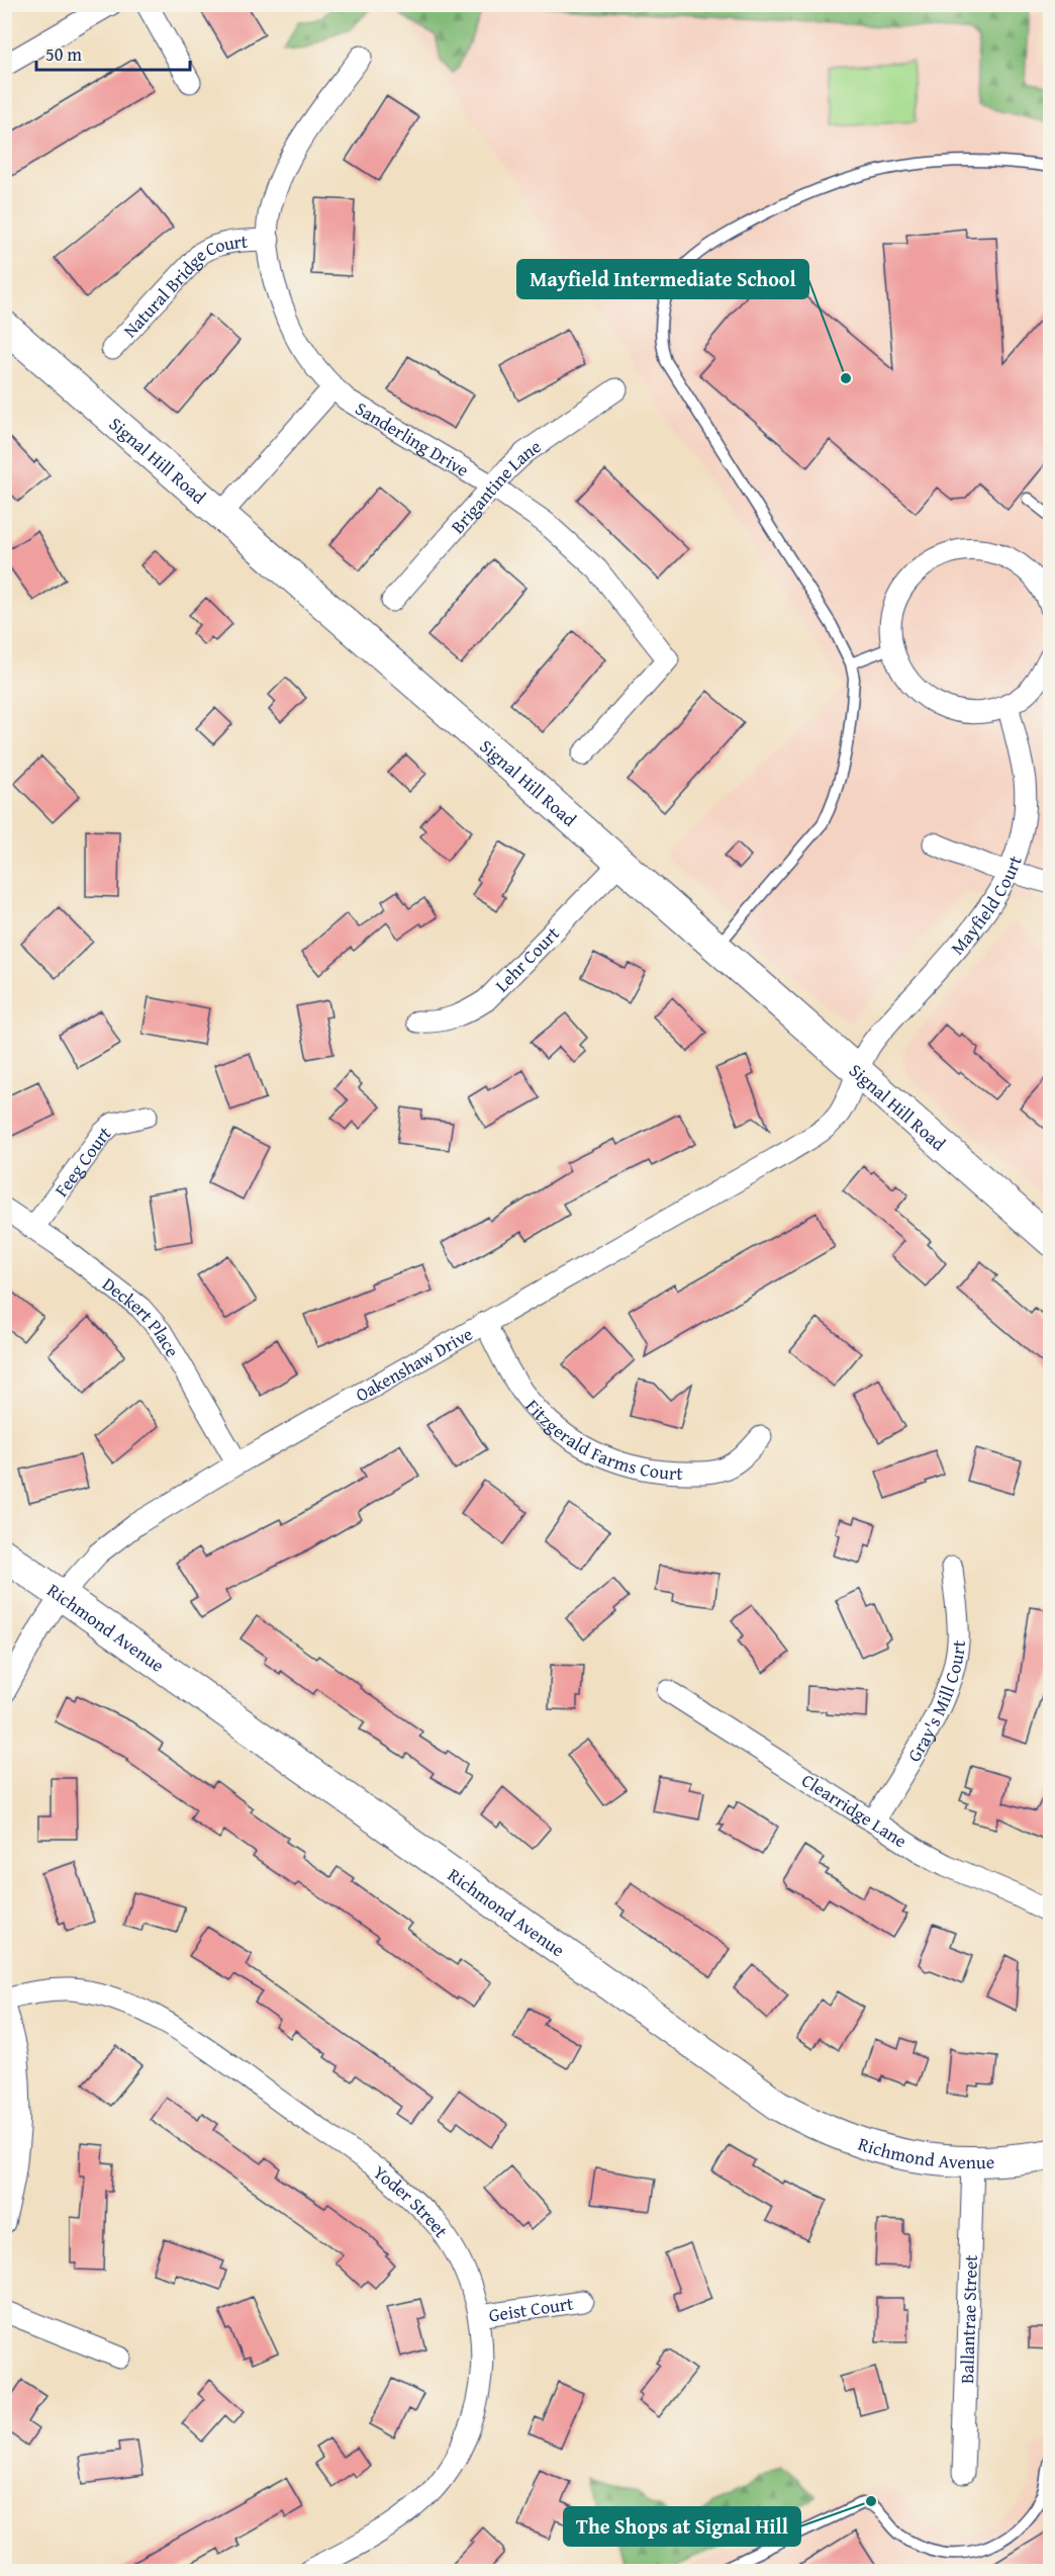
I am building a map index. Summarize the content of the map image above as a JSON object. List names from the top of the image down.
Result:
{
  "streets": {
    "main road": ["Signal Hill Road", "Richmond Avenue"],
    "street": [
      "Natural Bridge Court",
      "Sanderling Drive",
      "Brigantine Lane",
      "Mayfield Court",
      "Lehr Court",
      "Feeg Court",
      "Deckert Place",
      "Oakenshaw Drive",
      "Fitzgerald Farms Court",
      "Gray's Mill Court",
      "Clearridge Lane",
      "Yoder Street",
      "Geist Court",
      "Ballantrae Street"
    ]
  },
  "crossings": [
    ["Natural Bridge Court", "Sanderling Drive"],
    ["Sanderling Drive", "Brigantine Lane"],
    ["Signal Hill Road", "Mayfield Court"],
    ["Signal Hill Road", "Lehr Court"],
    ["Signal Hill Road", "Oakenshaw Drive"],
    ["Mayfield Court", "Oakenshaw Drive"],
    ["Feeg Court", "Deckert Place"],
    ["Deckert Place", "Oakenshaw Drive"],
    ["Oakenshaw Drive", "Fitzgerald Farms Court"],
    ["Oakenshaw Drive", "Richmond Avenue"],
    ["Richmond Avenue", "Ballantrae Street"],
    ["Gray's Mill Court", "Clearridge Lane"],
    ["Yoder Street", "Geist Court"]
  ],
  "places": ["Mayfield Intermediate School", "The Shops at Signal Hill"],
  "scale_bar": "50 m"
}
